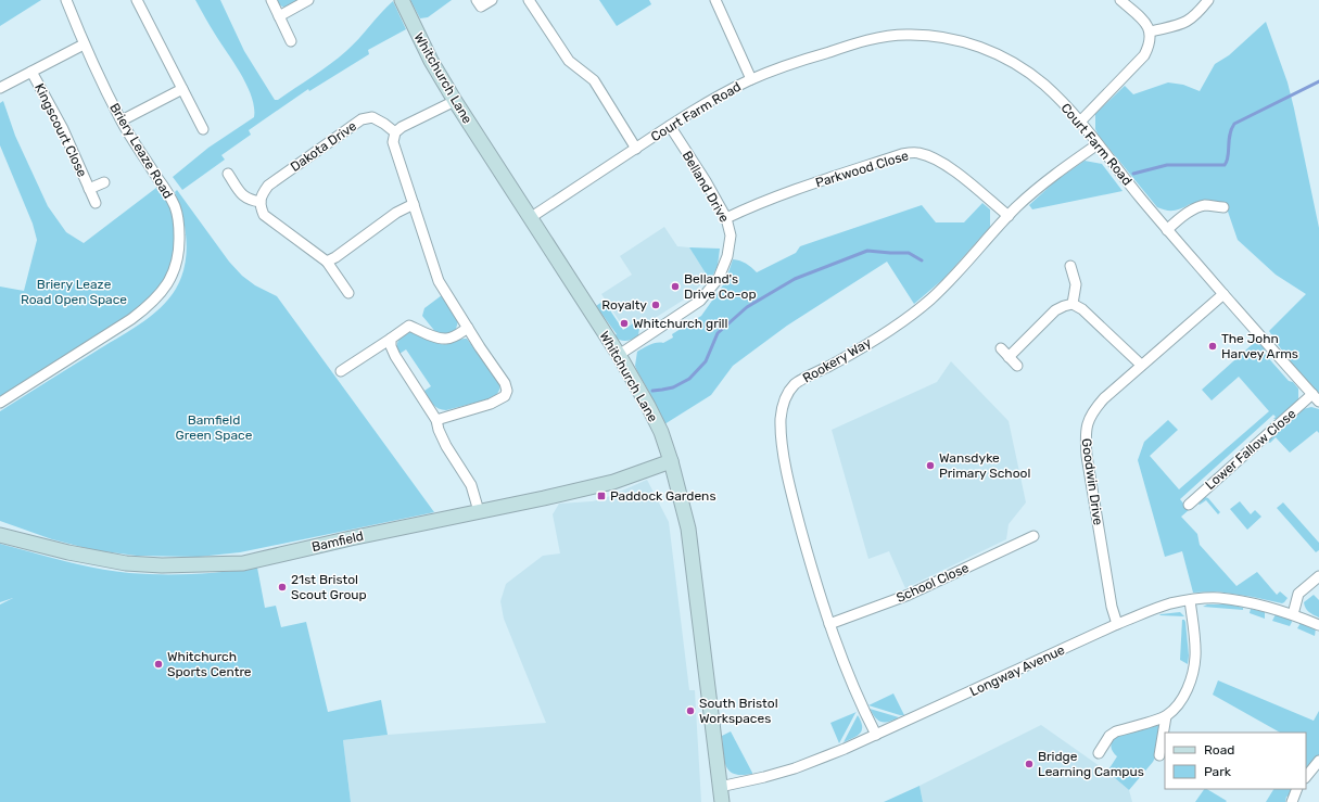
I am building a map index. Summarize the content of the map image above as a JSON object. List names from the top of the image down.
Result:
{
  "streets": {
    "street": [
      "Whitchurch Lane",
      "Court Farm Road",
      "Kingscourt Close",
      "Dakota Drive",
      "Briery Leaze Road",
      "Parkwood Close",
      "Belland Drive",
      "Rookery Way",
      "Lower Fallow Close",
      "Goodwin Drive",
      "Bamfield",
      "School Close",
      "Longway Avenue"
    ]
  },
  "crossings": [
    ["Whitchurch Lane", "Court Farm Road"],
    ["Whitchurch Lane", "Belland Drive"],
    ["Whitchurch Lane", "Bamfield"],
    ["Whitchurch Lane", "Longway Avenue"],
    ["Court Farm Road", "Belland Drive"],
    ["Court Farm Road", "Rookery Way"],
    ["Court Farm Road", "Lower Fallow Close"],
    ["Court Farm Road", "Goodwin Drive"],
    ["Parkwood Close", "Belland Drive"],
    ["Parkwood Close", "Rookery Way"],
    ["Rookery Way", "School Close"],
    ["Rookery Way", "Longway Avenue"],
    ["Goodwin Drive", "Longway Avenue"]
  ],
  "parks": ["Briery Leaze Road Open Space", "Bamfield Green Space"],
  "places": {
    "other": [
      "Belland's Drive Co-op",
      "Royalty",
      "Whitchurch grill",
      "The John Harvey Arms",
      "Wansdyke Primary School",
      "21st Bristol Scout Group",
      "Whitchurch Sports Centre",
      "South Bristol Workspaces",
      "Bridge Learning Campus"
    ],
    "transit": ["Paddock Gardens"]
  },
  "legend": ["Road", "Park"]
}
